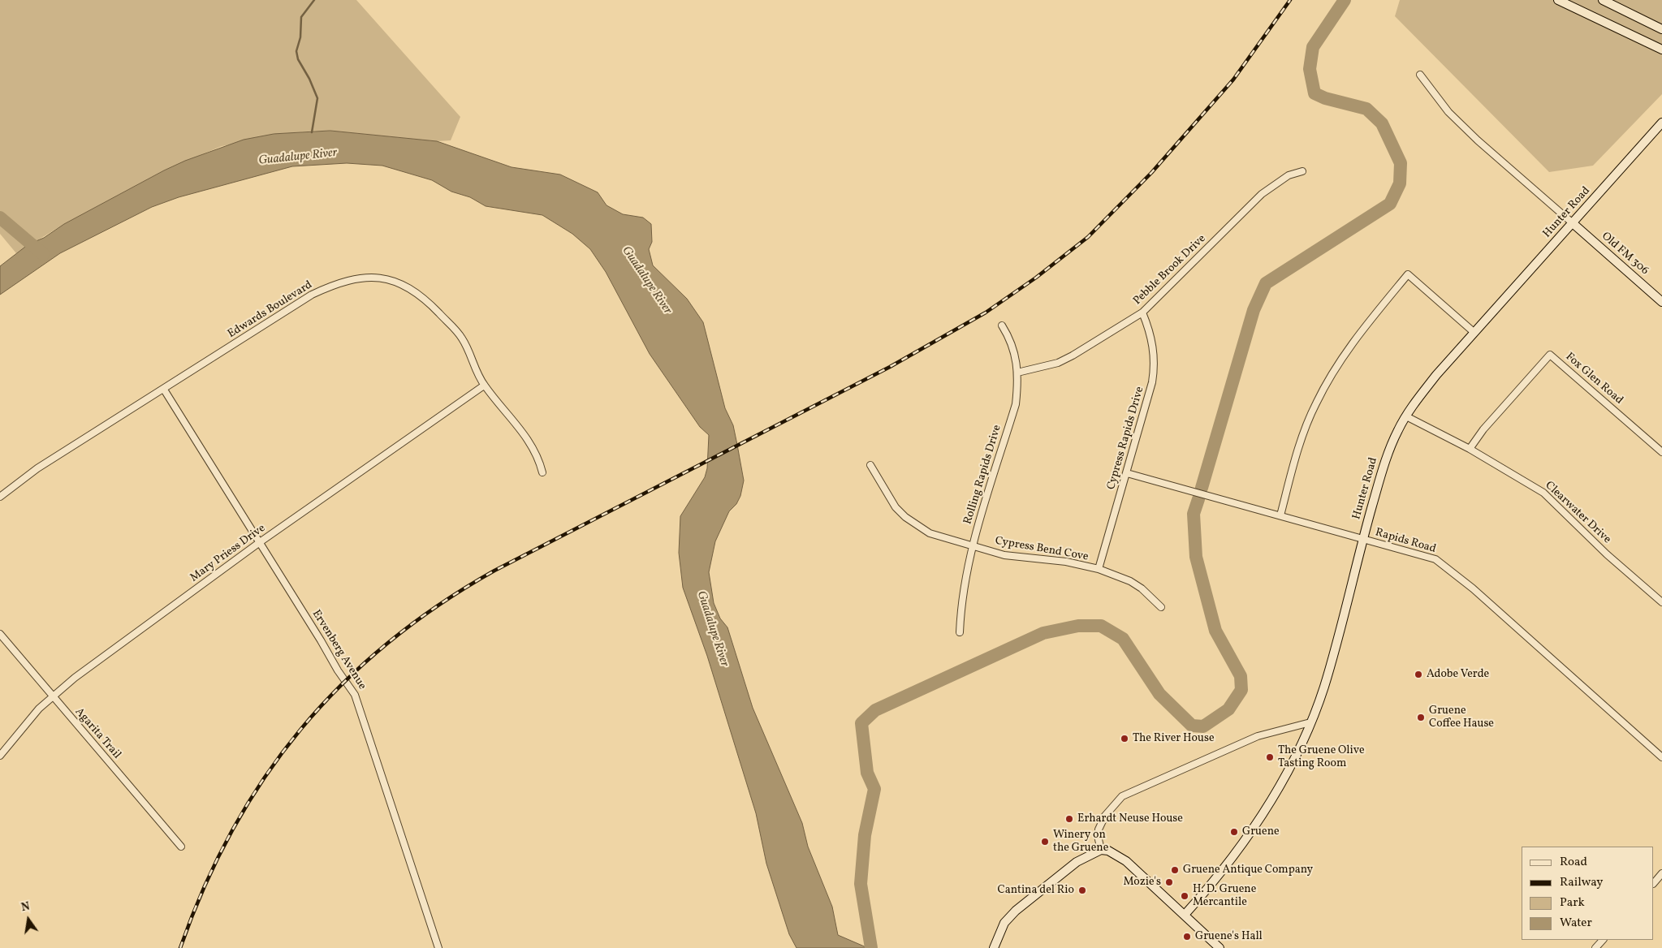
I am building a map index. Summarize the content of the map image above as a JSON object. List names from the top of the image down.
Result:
{
  "streets": {
    "street": [
      "Hunter Road",
      "Old FM 306",
      "Pebble Brook Drive",
      "Edwards Boulevard",
      "Fox Glen Road",
      "Cypress Rapids Drive",
      "Rolling Rapids Drive",
      "Clearwater Drive",
      "Rapids Road",
      "Cypress Bend Cove",
      "Mary Priess Drive",
      "Ervenberg Avenue",
      "Agarita Trail"
    ]
  },
  "crossings": [
    ["Hunter Road", "Old FM 306"],
    ["Hunter Road", "Clearwater Drive"],
    ["Hunter Road", "Rapids Road"],
    ["Pebble Brook Drive", "Cypress Rapids Drive"],
    ["Pebble Brook Drive", "Rolling Rapids Drive"],
    ["Edwards Boulevard", "Mary Priess Drive"],
    ["Edwards Boulevard", "Ervenberg Avenue"],
    ["Fox Glen Road", "Clearwater Drive"],
    ["Cypress Rapids Drive", "Rapids Road"],
    ["Cypress Rapids Drive", "Cypress Bend Cove"],
    ["Rolling Rapids Drive", "Cypress Bend Cove"],
    ["Mary Priess Drive", "Ervenberg Avenue"],
    ["Mary Priess Drive", "Agarita Trail"]
  ],
  "water": ["Guadalupe River"],
  "places": [
    "Adobe Verde",
    "Gruene Coffee Hause",
    "The River House",
    "The Gruene Olive Tasting Room",
    "Erhardt Neuse House",
    "Gruene",
    "Winery on the Gruene",
    "Gruene Antique Company",
    "Mozie's",
    "Cantina del Rio",
    "H. D. Gruene Mercantile",
    "Gruene's Hall"
  ],
  "legend": [
    "Road",
    "Railway",
    "Park",
    "Water"
  ],
  "north": "top"
}
